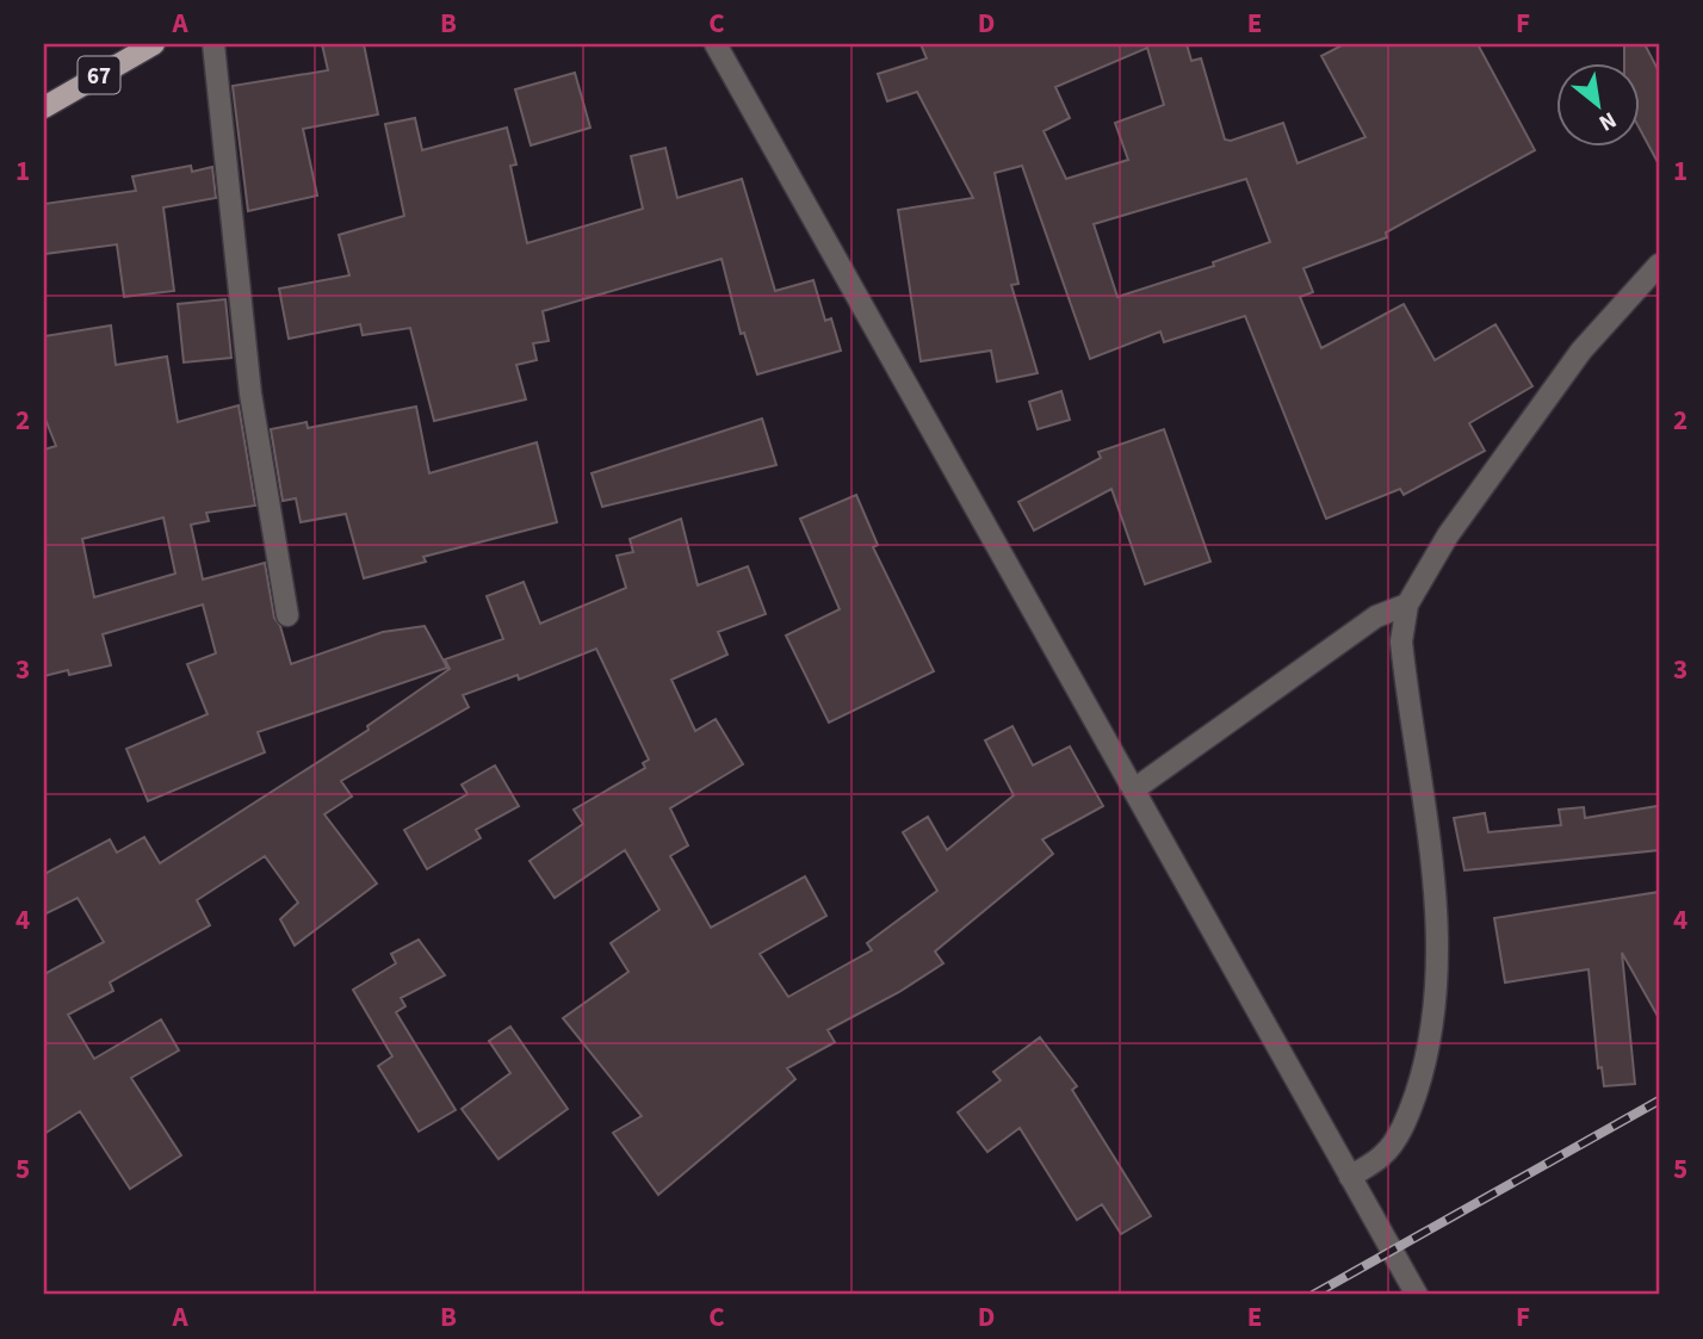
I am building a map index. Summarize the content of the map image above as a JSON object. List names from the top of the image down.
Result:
{
  "streets": {
    "main road": ["67"]
  },
  "north": "bottom right",
  "grid": {
    "columns": [
      "A",
      "B",
      "C",
      "D",
      "E",
      "F"
    ],
    "rows": [
      "1",
      "2",
      "3",
      "4",
      "5"
    ]
  }
}
